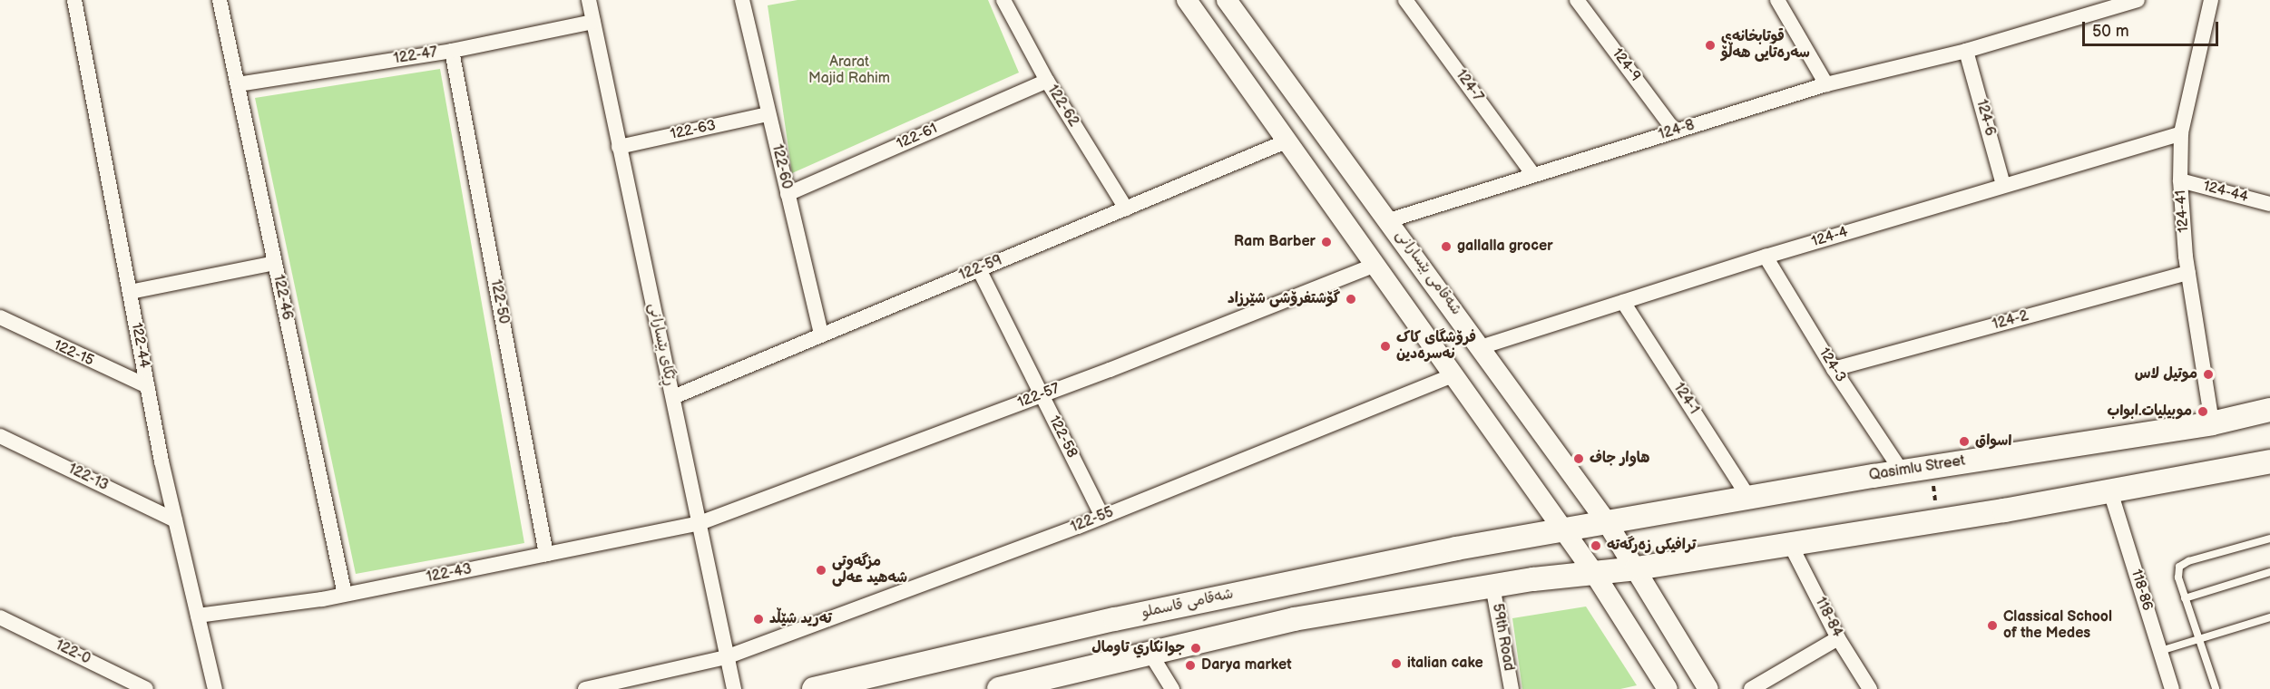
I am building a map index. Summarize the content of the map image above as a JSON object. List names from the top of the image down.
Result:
{
  "streets": {
    "main road": ["شەقامی بێسارانی", "Qasimlu Street", "شەقامی قاسملو"],
    "street": [
      "122-47",
      "124-9",
      "124-7",
      "122-62",
      "124-6",
      "122-63",
      "124-8",
      "122-61",
      "122-60",
      "124-44",
      "124-41",
      "124-4",
      "122-59",
      "122-46",
      "122-50",
      "124-2",
      "ڕێگای بێسارانی",
      "122-44",
      "122-15",
      "124-3",
      "122-57",
      "124-1",
      "122-58",
      "122-13",
      "122-55",
      "122-43",
      "118-86",
      "118-84",
      "59th Road",
      "122-0"
    ]
  },
  "crossings": [
    ["122-47", "122-46"],
    ["122-47", "122-50"],
    ["122-47", "ڕێگای بێسارانی"],
    ["124-9", "124-8"],
    ["124-7", "124-8"],
    ["122-62", "122-61"],
    ["122-62", "122-59"],
    ["124-6", "124-8"],
    ["124-6", "124-4"],
    ["122-63", "122-60"],
    ["122-63", "ڕێگای بێسارانی"],
    ["124-8", "شەقامی بێسارانی"],
    ["122-61", "122-60"],
    ["122-60", "122-59"],
    ["124-44", "124-41"],
    ["124-41", "124-4"],
    ["124-41", "124-2"],
    ["124-41", "Qasimlu Street"],
    ["124-4", "شەقامی بێسارانی"],
    ["124-4", "124-3"],
    ["124-4", "124-1"],
    ["122-59", "ڕێگای بێسارانی"],
    ["122-59", "122-58"],
    ["شەقامی بێسارانی", "Qasimlu Street"],
    ["122-46", "122-43"],
    ["122-50", "122-43"],
    ["124-2", "124-3"],
    ["ڕێگای بێسارانی", "122-57"],
    ["ڕێگای بێسارانی", "122-55"],
    ["ڕێگای بێسارانی", "122-43"],
    ["122-44", "122-15"],
    ["122-44", "122-13"],
    ["122-44", "122-43"],
    ["124-3", "Qasimlu Street"],
    ["122-57", "122-58"],
    ["122-57", "122-43"],
    ["124-1", "Qasimlu Street"],
    ["122-58", "122-55"],
    ["Qasimlu Street", "شەقامی قاسملو"]
  ],
  "parks": ["Ararat Majid Rahim"],
  "places": [
    "قوتابخانەی سەرەتایی هەڵۆ",
    "Ram Barber",
    "gallalla grocer",
    "گۆشتفرۆشی شێرزاد",
    "فرۆشگای کاک نەسرەدین",
    "موتيل لاس",
    "موبيليات.ابواب",
    "اسواق",
    "هاوار جاف",
    "ترافیکی زەرگەتە",
    "مزگەوتی شەهید عەلی",
    "تەرید شێڵد",
    "Classical School of the Medes",
    "جوانكاري تاومال",
    "italian cake",
    "Darya market"
  ],
  "scale_bar": "50 m"
}
